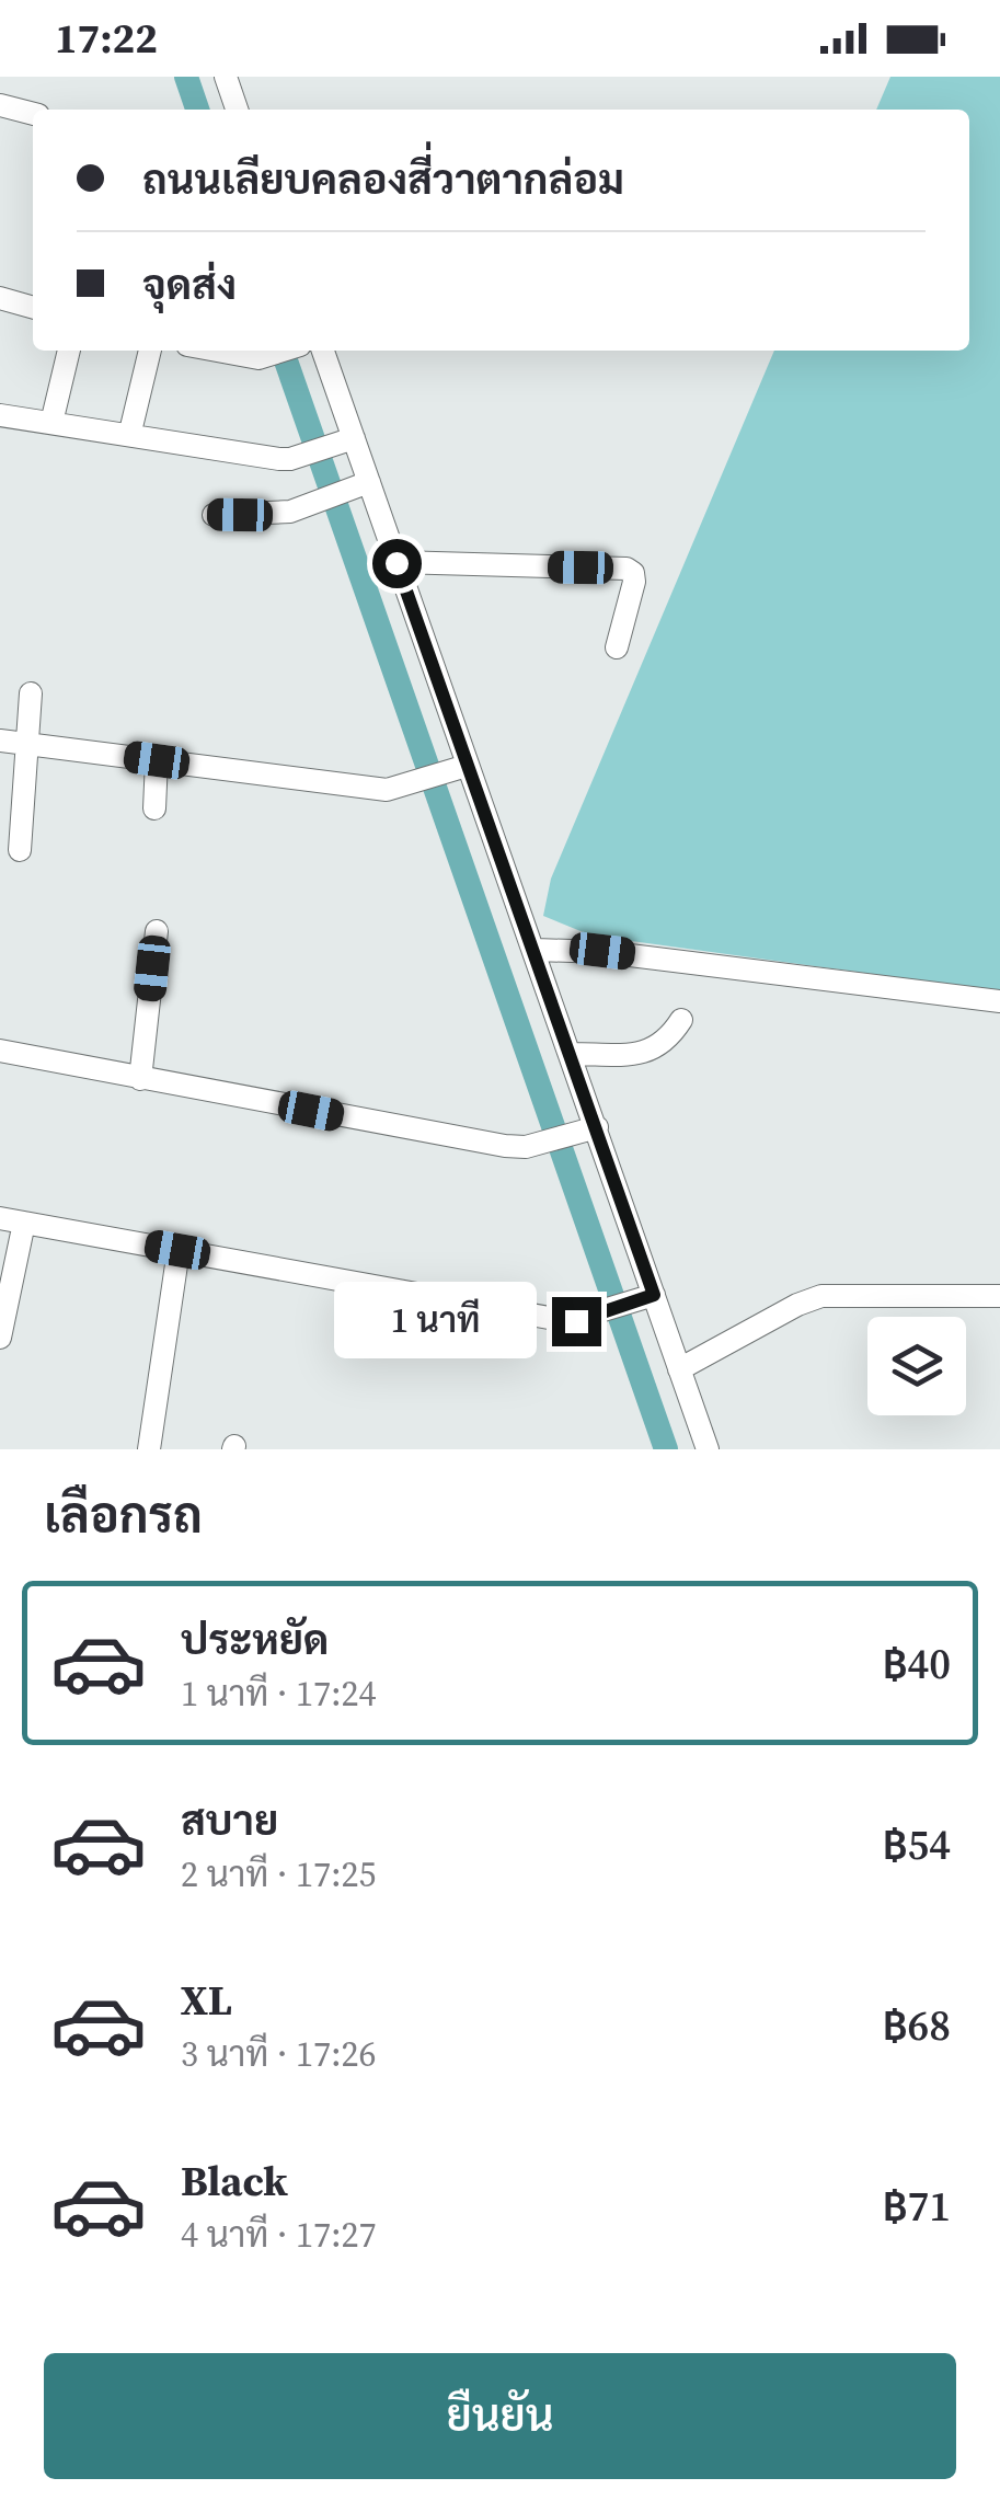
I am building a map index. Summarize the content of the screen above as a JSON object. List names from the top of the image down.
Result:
{
  "page": {
    "status": "17:22",
    "banner": ["ถนนเลียบคลองสี่วาตากล่อม", "จุดส่ง"],
    "bubble": "1 นาที",
    "heading": "เลือกรถ",
    "list": [
      {
        "name": "ประหยัด",
        "note": "1 นาที · 17:24",
        "value": "฿40"
      },
      {
        "name": "สบาย",
        "note": "2 นาที · 17:25",
        "value": "฿54"
      },
      {
        "name": "XL",
        "note": "3 นาที · 17:26",
        "value": "฿68"
      },
      {
        "name": "Black",
        "note": "4 นาที · 17:27",
        "value": "฿71"
      }
    ],
    "buttons": "ยืนยัน"
  }
}
